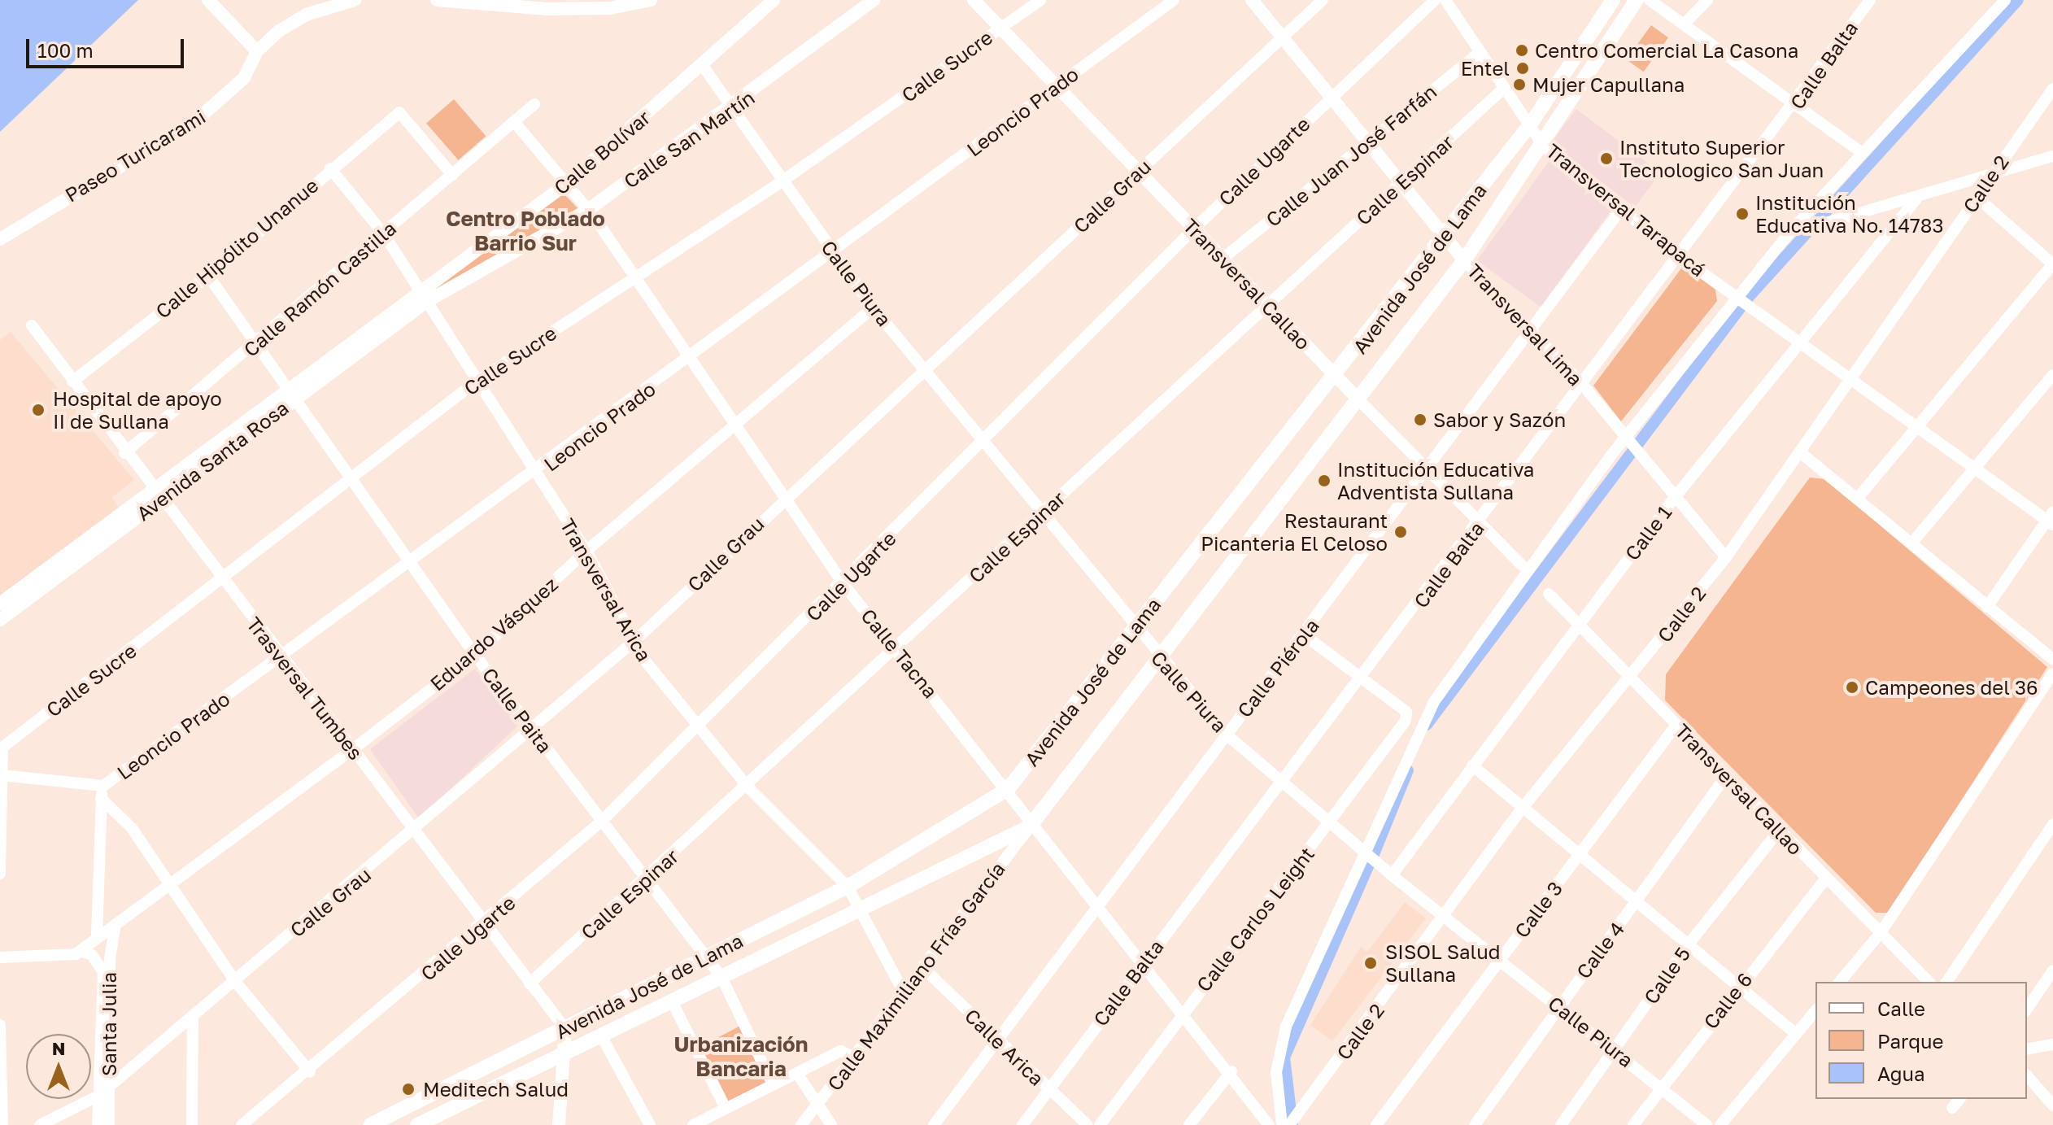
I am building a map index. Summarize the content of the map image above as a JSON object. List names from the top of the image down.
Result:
{
  "streets": {
    "main road": ["Avenida José de Lama"],
    "street": [
      "Calle Balta",
      "Calle Sucre",
      "Leoncio Prado",
      "Calle San Martín",
      "Calle Bolívar",
      "Paseo Turicarami",
      "Calle Juan José Farfán",
      "Calle Ugarte",
      "Calle Espinar",
      "Calle 2",
      "Calle Grau",
      "Transversal Tarapacá",
      "Calle Hipólito Unanue",
      "Calle Piura",
      "Transversal Callao",
      "Calle Ramón Castilla",
      "Transversal Lima",
      "Avenida Santa Rosa",
      "Calle 1",
      "Transversal Arica",
      "Eduardo Vásquez",
      "Calle Tacna",
      "Calle Piérola",
      "Trasversal Tumbes",
      "Calle Paita",
      "Calle 3",
      "Calle Carlos Leight",
      "Calle 4",
      "Calle 5",
      "Calle Maximiliano Frías García",
      "Calle 6",
      "Santa Julia",
      "Calle Arica"
    ]
  },
  "crossings": [
    ["Calle Balta", "Transversal Tarapacá"],
    ["Calle Balta", "Calle Piura"],
    ["Calle Balta", "Transversal Callao"],
    ["Calle Balta", "Transversal Lima"],
    ["Calle Balta", "Calle Tacna"],
    ["Calle Balta", "Calle Carlos Leight"],
    ["Calle Balta", "Calle Arica"],
    ["Calle Sucre", "Calle Piura"],
    ["Calle Sucre", "Transversal Callao"],
    ["Calle Sucre", "Transversal Arica"],
    ["Calle Sucre", "Calle Tacna"],
    ["Calle Sucre", "Trasversal Tumbes"],
    ["Calle Sucre", "Calle Paita"],
    ["Leoncio Prado", "Calle Piura"],
    ["Leoncio Prado", "Transversal Callao"],
    ["Leoncio Prado", "Transversal Arica"],
    ["Leoncio Prado", "Calle Tacna"],
    ["Leoncio Prado", "Trasversal Tumbes"],
    ["Leoncio Prado", "Calle Paita"],
    ["Calle San Martín", "Calle Bolívar"],
    ["Calle San Martín", "Calle Piura"],
    ["Calle San Martín", "Avenida Santa Rosa"],
    ["Calle San Martín", "Transversal Arica"],
    ["Calle San Martín", "Calle Tacna"],
    ["Calle Bolívar", "Calle Piura"],
    ["Calle Bolívar", "Avenida Santa Rosa"],
    ["Calle Bolívar", "Transversal Arica"],
    ["Calle Bolívar", "Calle Tacna"],
    ["Calle Juan José Farfán", "Transversal Tarapacá"],
    ["Calle Juan José Farfán", "Transversal Callao"],
    ["Calle Juan José Farfán", "Transversal Lima"],
    ["Calle Ugarte", "Calle Piura"],
    ["Calle Ugarte", "Transversal Callao"],
    ["Calle Ugarte", "Transversal Lima"],
    ["Calle Ugarte", "Transversal Arica"],
    ["Calle Ugarte", "Calle Tacna"],
    ["Calle Ugarte", "Trasversal Tumbes"],
    ["Calle Ugarte", "Calle Paita"],
    ["Calle Espinar", "Transversal Tarapacá"],
    ["Calle Espinar", "Calle Piura"],
    ["Calle Espinar", "Transversal Callao"],
    ["Calle Espinar", "Transversal Lima"],
    ["Calle Espinar", "Transversal Arica"],
    ["Calle Espinar", "Calle Tacna"],
    ["Calle Espinar", "Trasversal Tumbes"],
    ["Calle Espinar", "Calle Paita"],
    ["Calle 2", "Transversal Tarapacá"],
    ["Calle 2", "Calle Piura"],
    ["Calle 2", "Transversal Callao"],
    ["Calle 2", "Transversal Lima"],
    ["Calle Grau", "Calle Piura"],
    ["Calle Grau", "Transversal Callao"],
    ["Calle Grau", "Transversal Lima"],
    ["Calle Grau", "Transversal Arica"],
    ["Calle Grau", "Calle Tacna"],
    ["Calle Grau", "Trasversal Tumbes"],
    ["Calle Grau", "Calle Paita"],
    ["Calle Grau", "Santa Julia"],
    ["Transversal Tarapacá", "Avenida José de Lama"],
    ["Transversal Tarapacá", "Calle 1"],
    ["Transversal Tarapacá", "Calle Piérola"],
    ["Calle Hipólito Unanue", "Calle Ramón Castilla"],
    ["Calle Hipólito Unanue", "Transversal Arica"],
    ["Calle Hipólito Unanue", "Trasversal Tumbes"],
    ["Calle Hipólito Unanue", "Calle Paita"],
    ["Avenida José de Lama", "Calle Piura"],
    ["Avenida José de Lama", "Transversal Callao"],
    ["Avenida José de Lama", "Transversal Lima"],
    ["Avenida José de Lama", "Transversal Arica"],
    ["Avenida José de Lama", "Calle Tacna"],
    ["Avenida José de Lama", "Trasversal Tumbes"],
    ["Avenida José de Lama", "Calle Paita"],
    ["Avenida José de Lama", "Calle Maximiliano Frías García"],
    ["Calle Piura", "Calle 1"],
    ["Calle Piura", "Eduardo Vásquez"],
    ["Calle Piura", "Calle Piérola"],
    ["Calle Piura", "Calle 3"],
    ["Calle Piura", "Calle Carlos Leight"],
    ["Calle Piura", "Calle 4"],
    ["Calle Piura", "Calle 5"],
    ["Calle Piura", "Calle 6"],
    ["Transversal Callao", "Calle 1"],
    ["Transversal Callao", "Calle Piérola"],
    ["Transversal Callao", "Calle 3"],
    ["Transversal Callao", "Calle 4"],
    ["Transversal Callao", "Calle 5"],
    ["Transversal Callao", "Calle 6"],
    ["Calle Ramón Castilla", "Transversal Arica"],
    ["Calle Ramón Castilla", "Calle Tacna"],
    ["Calle Ramón Castilla", "Trasversal Tumbes"],
    ["Calle Ramón Castilla", "Calle Paita"],
    ["Transversal Lima", "Calle 1"],
    ["Transversal Lima", "Calle Piérola"],
    ["Avenida Santa Rosa", "Transversal Arica"],
    ["Avenida Santa Rosa", "Trasversal Tumbes"],
    ["Avenida Santa Rosa", "Calle Paita"],
    ["Transversal Arica", "Eduardo Vásquez"],
    ["Transversal Arica", "Calle Maximiliano Frías García"],
    ["Eduardo Vásquez", "Calle Tacna"],
    ["Eduardo Vásquez", "Trasversal Tumbes"],
    ["Eduardo Vásquez", "Calle Paita"],
    ["Eduardo Vásquez", "Santa Julia"],
    ["Calle Tacna", "Calle Piérola"],
    ["Calle Tacna", "Calle Carlos Leight"],
    ["Calle Tacna", "Calle Maximiliano Frías García"],
    ["Calle Piérola", "Calle Arica"],
    ["Calle Maximiliano Frías García", "Calle Arica"]
  ],
  "districts": ["Centro Poblado Barrio Sur", "Urbanización Bancaria"],
  "places": [
    "Centro Comercial La Casona",
    "Entel",
    "Mujer Capullana",
    "Instituto Superior Tecnologico San Juan",
    "Institución Educativa No. 14783",
    "Hospital de apoyo II de Sullana",
    "Sabor y Sazón",
    "Institución Educativa Adventista Sullana",
    "Restaurant Picanteria El Celoso",
    "Campeones del 36",
    "SISOL Salud Sullana",
    "Meditech Salud"
  ],
  "legend": ["Calle", "Parque", "Agua"],
  "scale_bar": "100 m",
  "north": "top"
}
